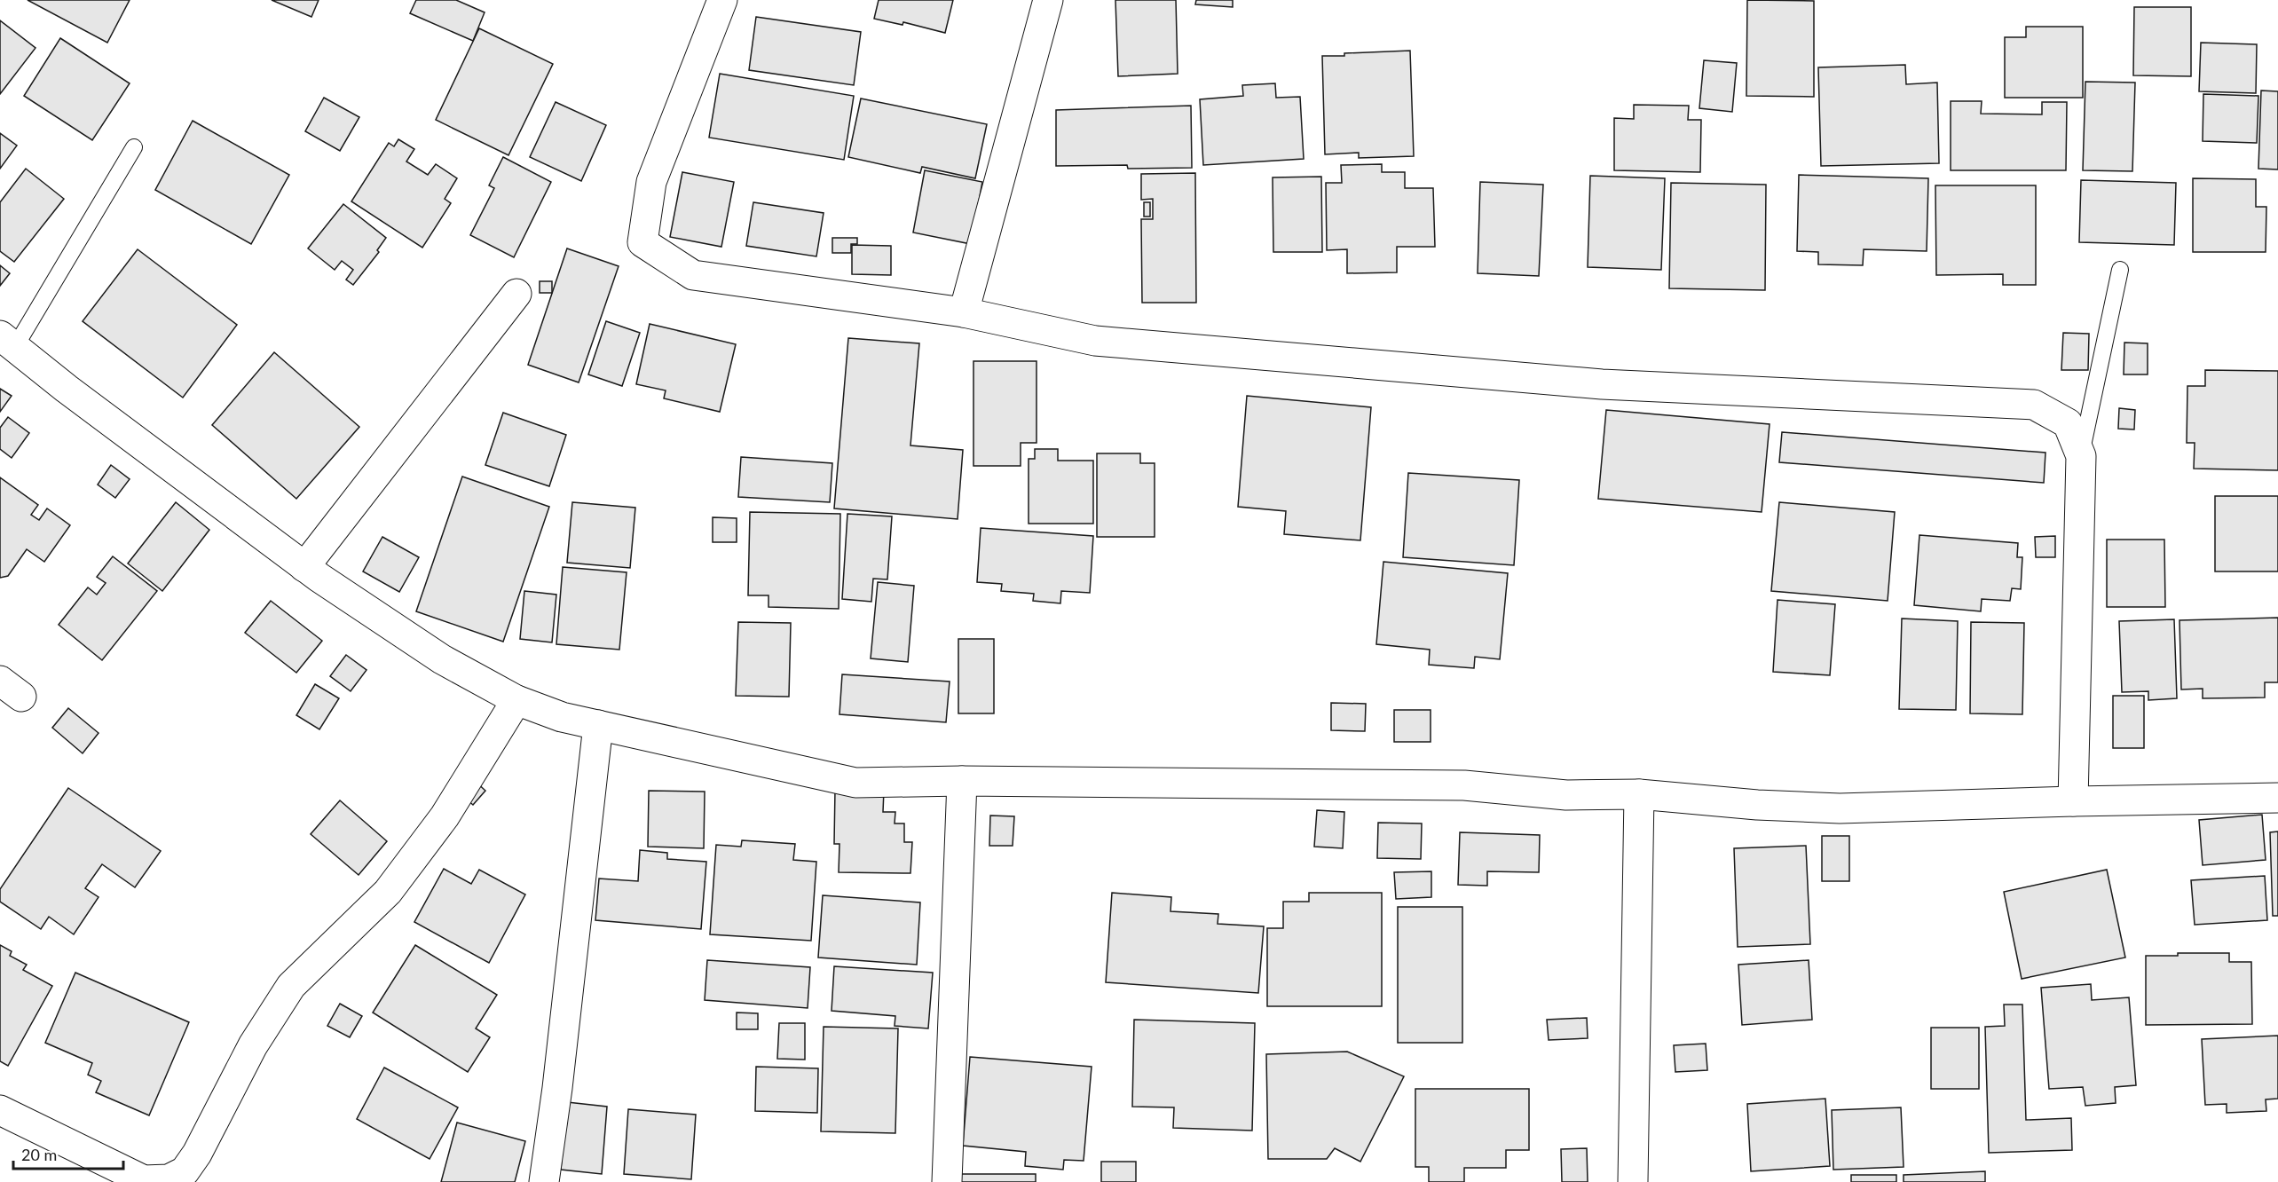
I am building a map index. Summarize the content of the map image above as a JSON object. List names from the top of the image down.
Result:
{
  "scale_bar": "20 m"
}
